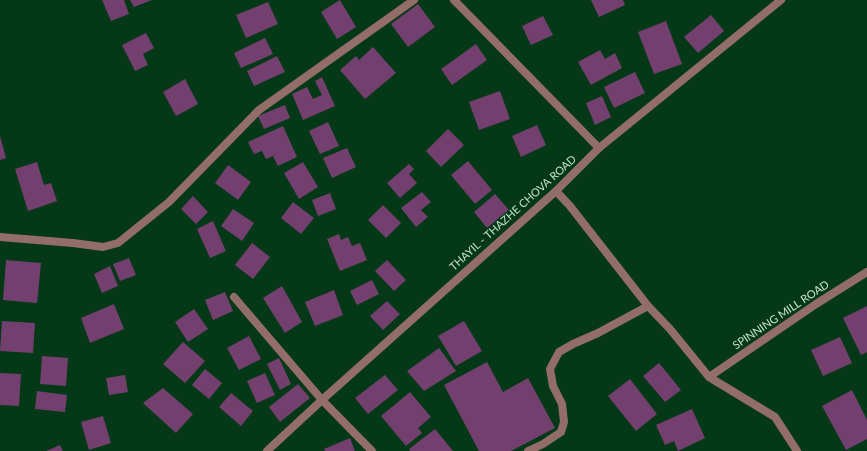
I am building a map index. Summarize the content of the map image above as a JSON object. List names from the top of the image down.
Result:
{
  "streets": {
    "street": ["THAYIL - THAZHE CHOVA ROAD", "SPINNING MILL ROAD"]
  }
}
